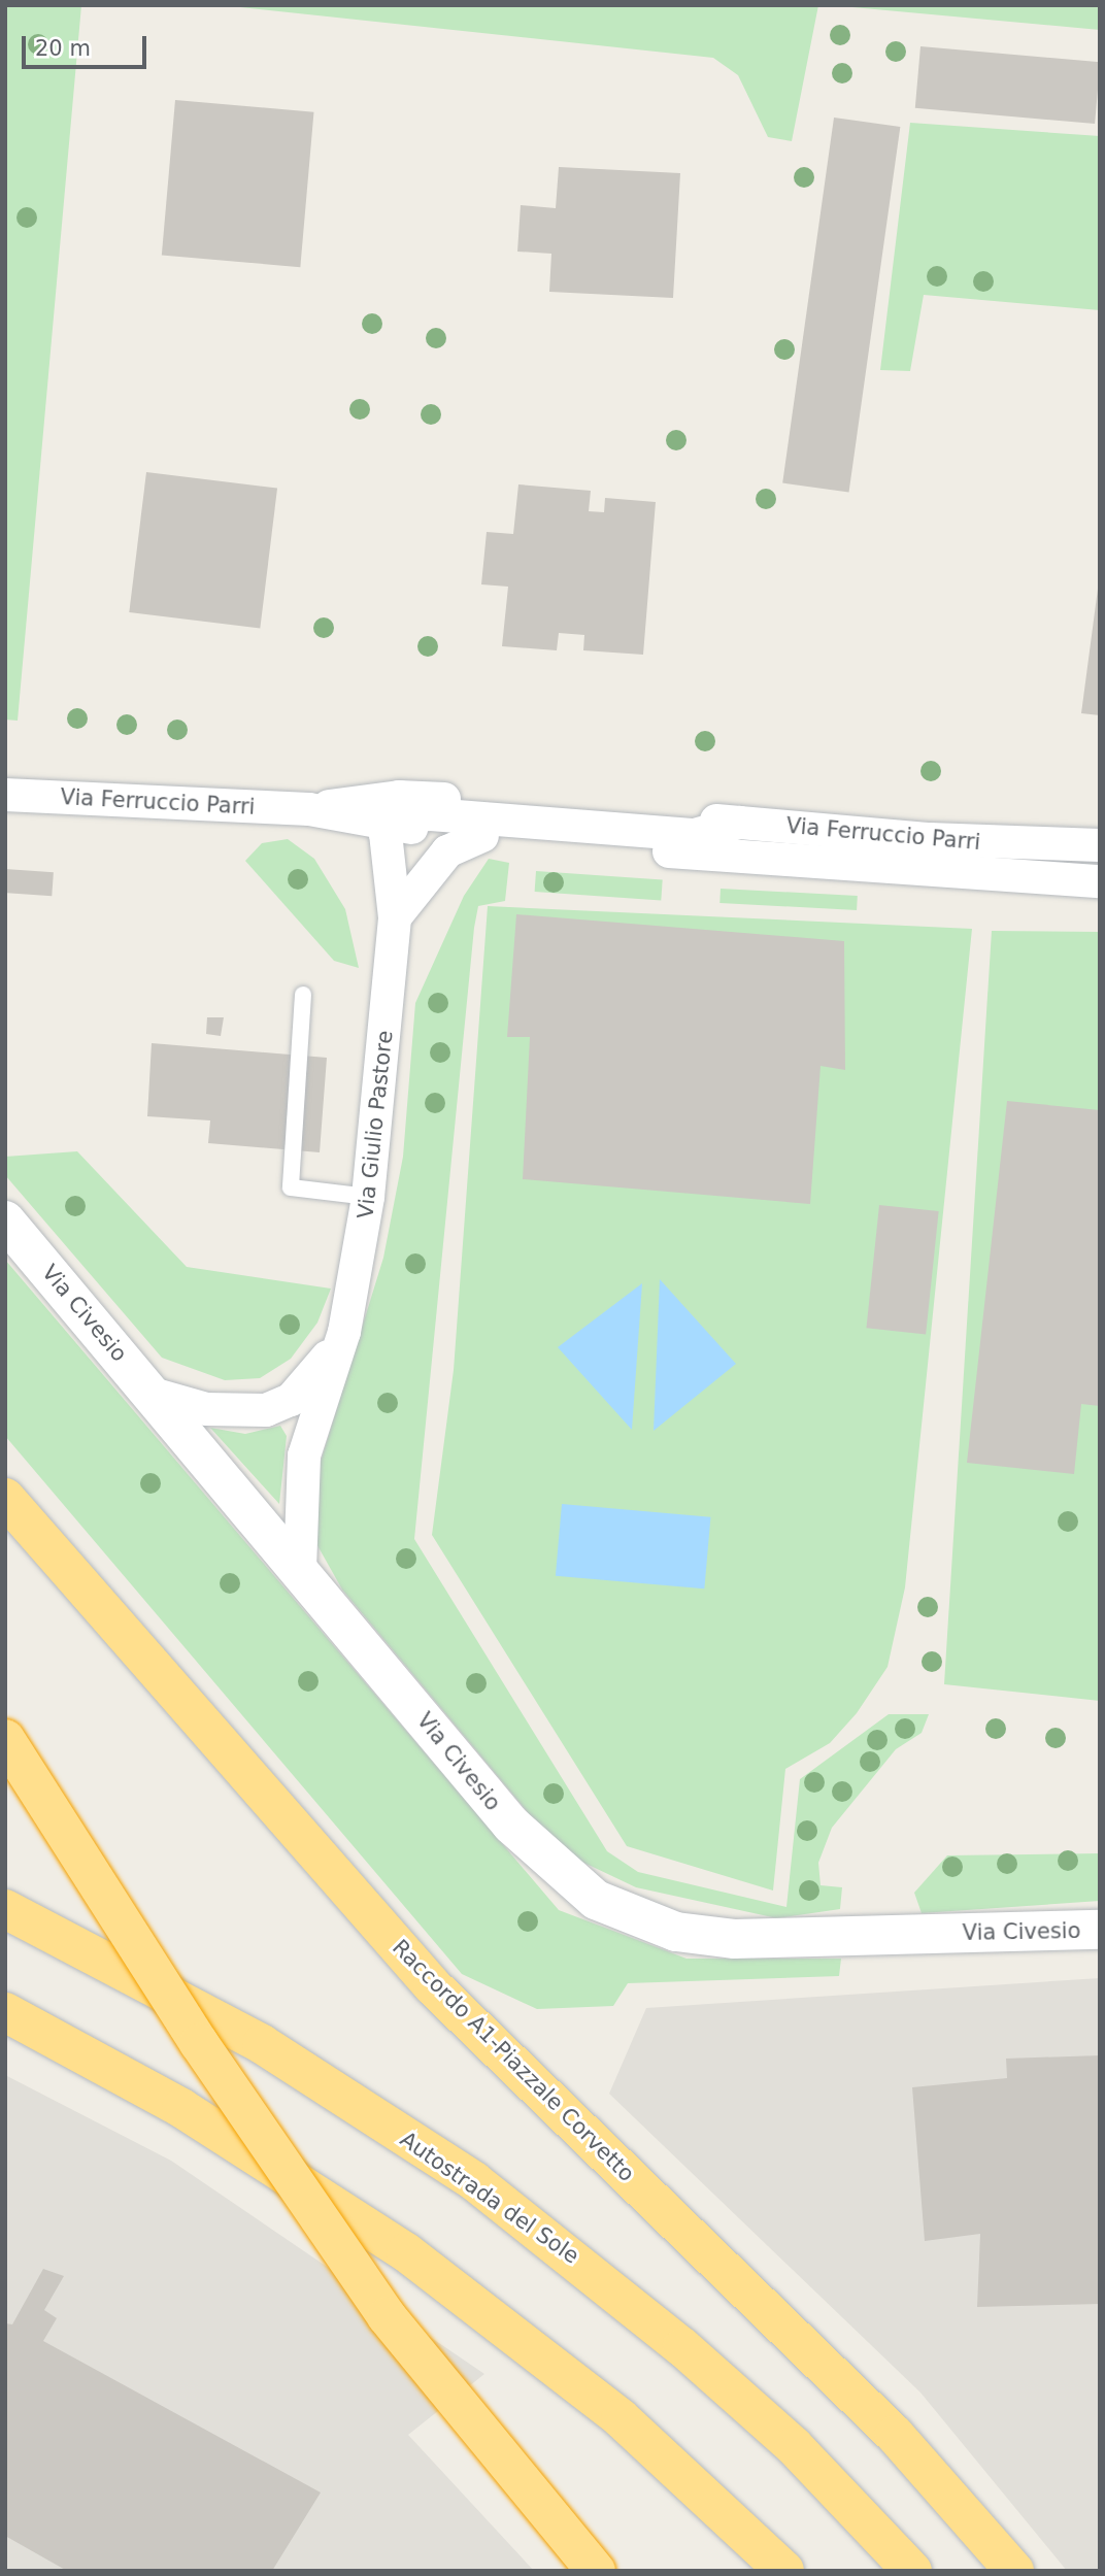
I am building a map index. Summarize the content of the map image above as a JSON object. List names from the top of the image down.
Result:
{
  "streets": {
    "highway": ["Raccordo A1-Piazzale Corvetto", "Autostrada del Sole"],
    "street": ["Via Ferruccio Parri", "Via Giulio Pastore", "Via Civesio"]
  },
  "crossings": [
    ["Via Ferruccio Parri", "Via Giulio Pastore"],
    ["Via Giulio Pastore", "Via Civesio"]
  ],
  "scale_bar": "20 m"
}
